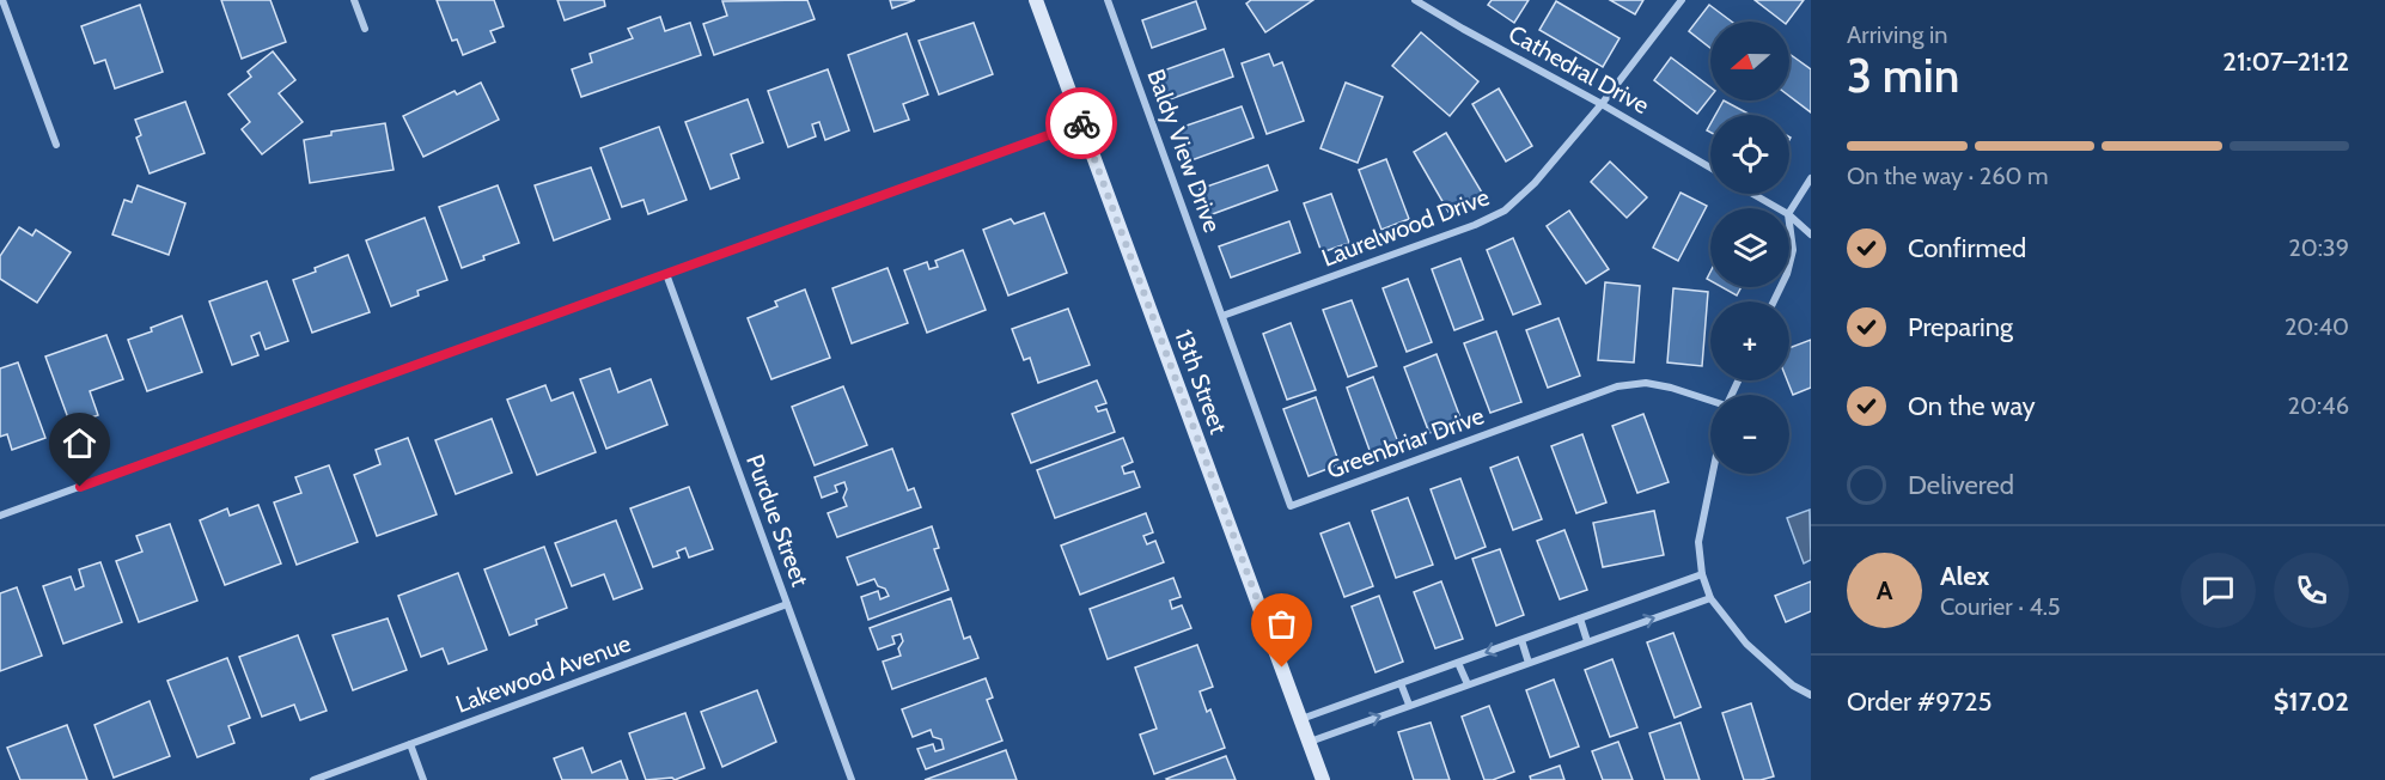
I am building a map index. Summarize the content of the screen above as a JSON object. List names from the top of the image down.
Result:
{
  "streets": {
    "street": [
      "Cathedral Drive",
      "Baldy View Drive",
      "Laurelwood Drive",
      "13th Street",
      "Greenbriar Drive",
      "Purdue Street",
      "Lakewood Avenue"
    ]
  },
  "crossings": [
    ["Cathedral Drive", "Laurelwood Drive"],
    ["Baldy View Drive", "Laurelwood Drive"],
    ["Baldy View Drive", "Greenbriar Drive"],
    ["Laurelwood Drive", "Greenbriar Drive"],
    ["Purdue Street", "Lakewood Avenue"]
  ],
  "north": "left",
  "page": {
    "heading": ["3 min", "Arriving in", "21:07–21:12"],
    "panel": [
      "Alex",
      "Courier · 4.5",
      "Order #9725",
      "$17.02"
    ],
    "map_buttons": ["+", "−"],
    "bar": "On the way · 260 m",
    "list": [
      ["Confirmed", "20:39"],
      ["Preparing", "20:40"],
      ["On the way", "20:46"],
      "Delivered"
    ],
    "round": "A"
  }
}
